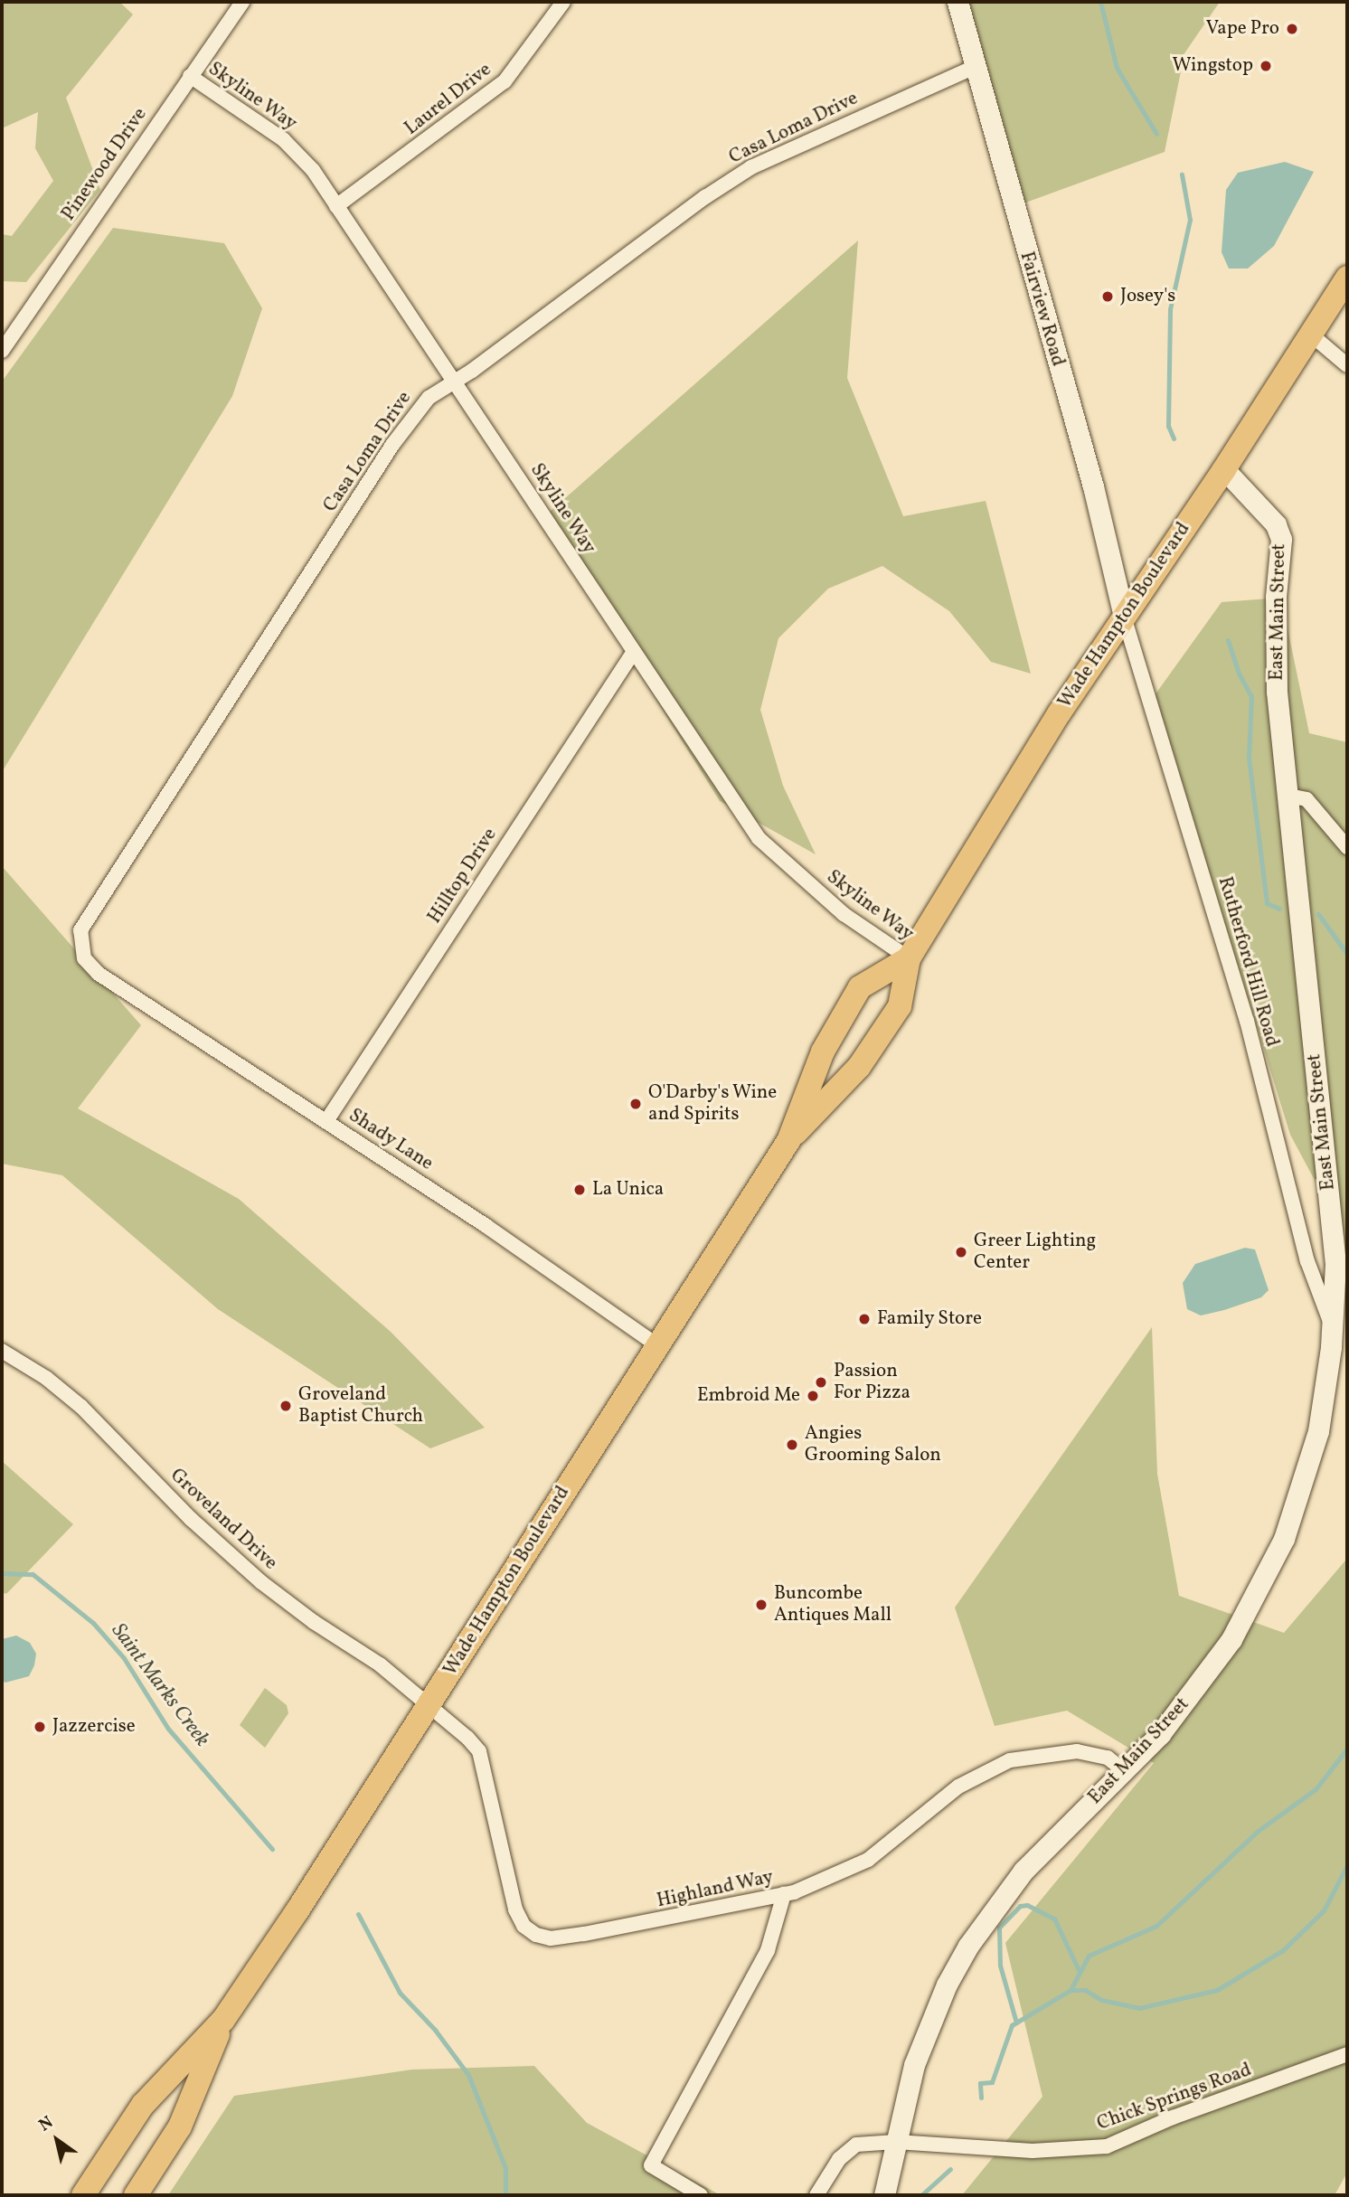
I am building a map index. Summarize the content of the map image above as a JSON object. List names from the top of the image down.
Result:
{
  "streets": {
    "main road": ["Wade Hampton Boulevard"],
    "street": [
      "Skyline Way",
      "Laurel Drive",
      "Casa Loma Drive",
      "Pinewood Drive",
      "Fairview Road",
      "East Main Street",
      "Hilltop Drive",
      "Rutherford Hill Road",
      "Shady Lane",
      "Groveland Drive",
      "Highland Way",
      "Chick Springs Road"
    ]
  },
  "crossings": [
    ["Skyline Way", "Laurel Drive"],
    ["Skyline Way", "Casa Loma Drive"],
    ["Skyline Way", "Pinewood Drive"],
    ["Skyline Way", "Wade Hampton Boulevard"],
    ["Skyline Way", "Hilltop Drive"],
    ["Casa Loma Drive", "Fairview Road"],
    ["Casa Loma Drive", "Shady Lane"],
    ["Fairview Road", "Wade Hampton Boulevard"],
    ["Fairview Road", "Rutherford Hill Road"],
    ["East Main Street", "Wade Hampton Boulevard"],
    ["East Main Street", "Rutherford Hill Road"],
    ["East Main Street", "Highland Way"],
    ["East Main Street", "Chick Springs Road"],
    ["Wade Hampton Boulevard", "Rutherford Hill Road"],
    ["Wade Hampton Boulevard", "Shady Lane"],
    ["Wade Hampton Boulevard", "Groveland Drive"],
    ["Wade Hampton Boulevard", "Highland Way"],
    ["Hilltop Drive", "Shady Lane"],
    ["Groveland Drive", "Highland Way"]
  ],
  "water": ["Saint Marks Creek"],
  "places": [
    "Vape Pro",
    "Wingstop",
    "Josey's",
    "O'Darby's Wine and Spirits",
    "La Unica",
    "Greer Lighting Center",
    "Family Store",
    "Passion For Pizza",
    "Embroid Me",
    "Groveland Baptist Church",
    "Angies Grooming Salon",
    "Buncombe Antiques Mall",
    "Jazzercise"
  ],
  "north": "top left"
}
